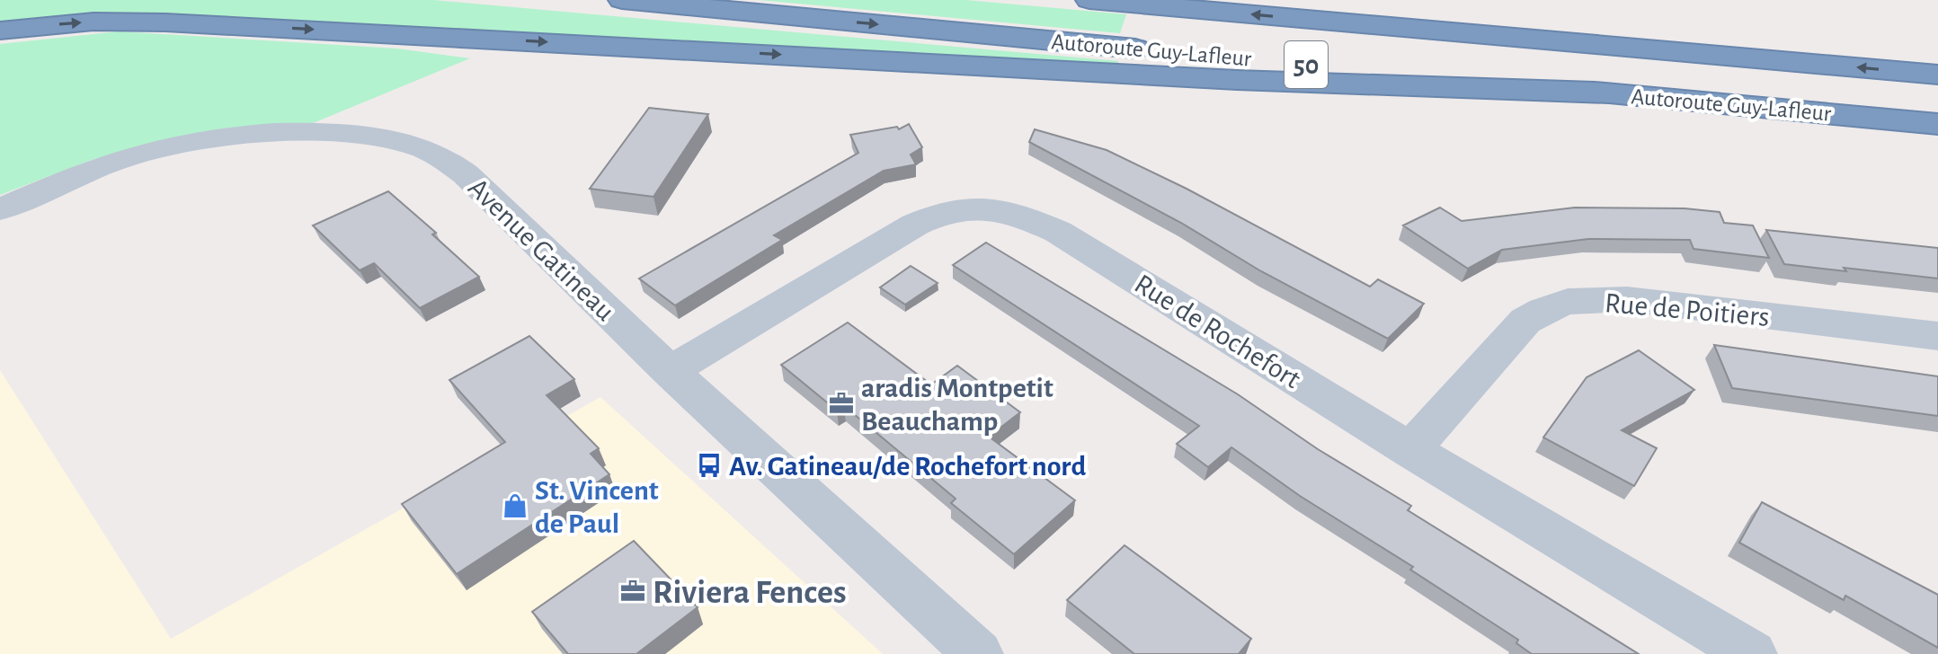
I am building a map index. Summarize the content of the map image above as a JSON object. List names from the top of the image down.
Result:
{
  "streets": {
    "highway": ["Autoroute Guy-Lafleur", "50"],
    "street": ["Avenue Gatineau", "Rue de Poitiers", "Rue de Rochefort"]
  },
  "crossings": [
    ["Avenue Gatineau", "Rue de Rochefort"],
    ["Rue de Poitiers", "Rue de Rochefort"]
  ],
  "places": {
    "office": ["aradis Montpetit Beauchamp", "Riviera Fences"],
    "bus stop": ["Av. Gatineau/de Rochefort nord"],
    "shop": ["St. Vincent de Paul"]
  }
}
